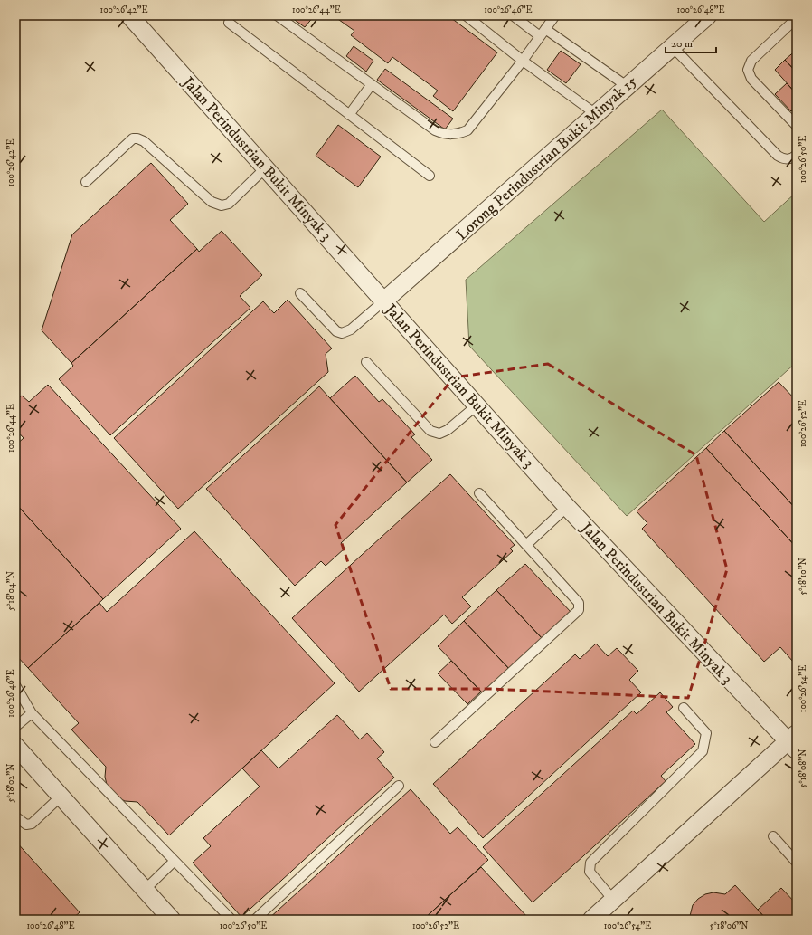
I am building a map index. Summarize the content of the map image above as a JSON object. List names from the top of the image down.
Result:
{
  "streets": {
    "street": ["Lorong Perindustrian Bukit Minyak 15", "Jalan Perindustrian Bukit Minyak 3"]
  },
  "crossings": [
    ["Lorong Perindustrian Bukit Minyak 15", "Jalan Perindustrian Bukit Minyak 3"]
  ],
  "scale_bar": "20 m",
  "coordinates": [
    "100°26'42\"E",
    "100°26'44\"E",
    "100°26'46\"E",
    "100°26'48\"E",
    "100°26'50\"E",
    "100°26'52\"E",
    "5°18'10\"N",
    "5°18'04\"N",
    "100°26'54\"E",
    "5°18'08\"N",
    "5°18'02\"N",
    "5°18'06\"N"
  ]
}
